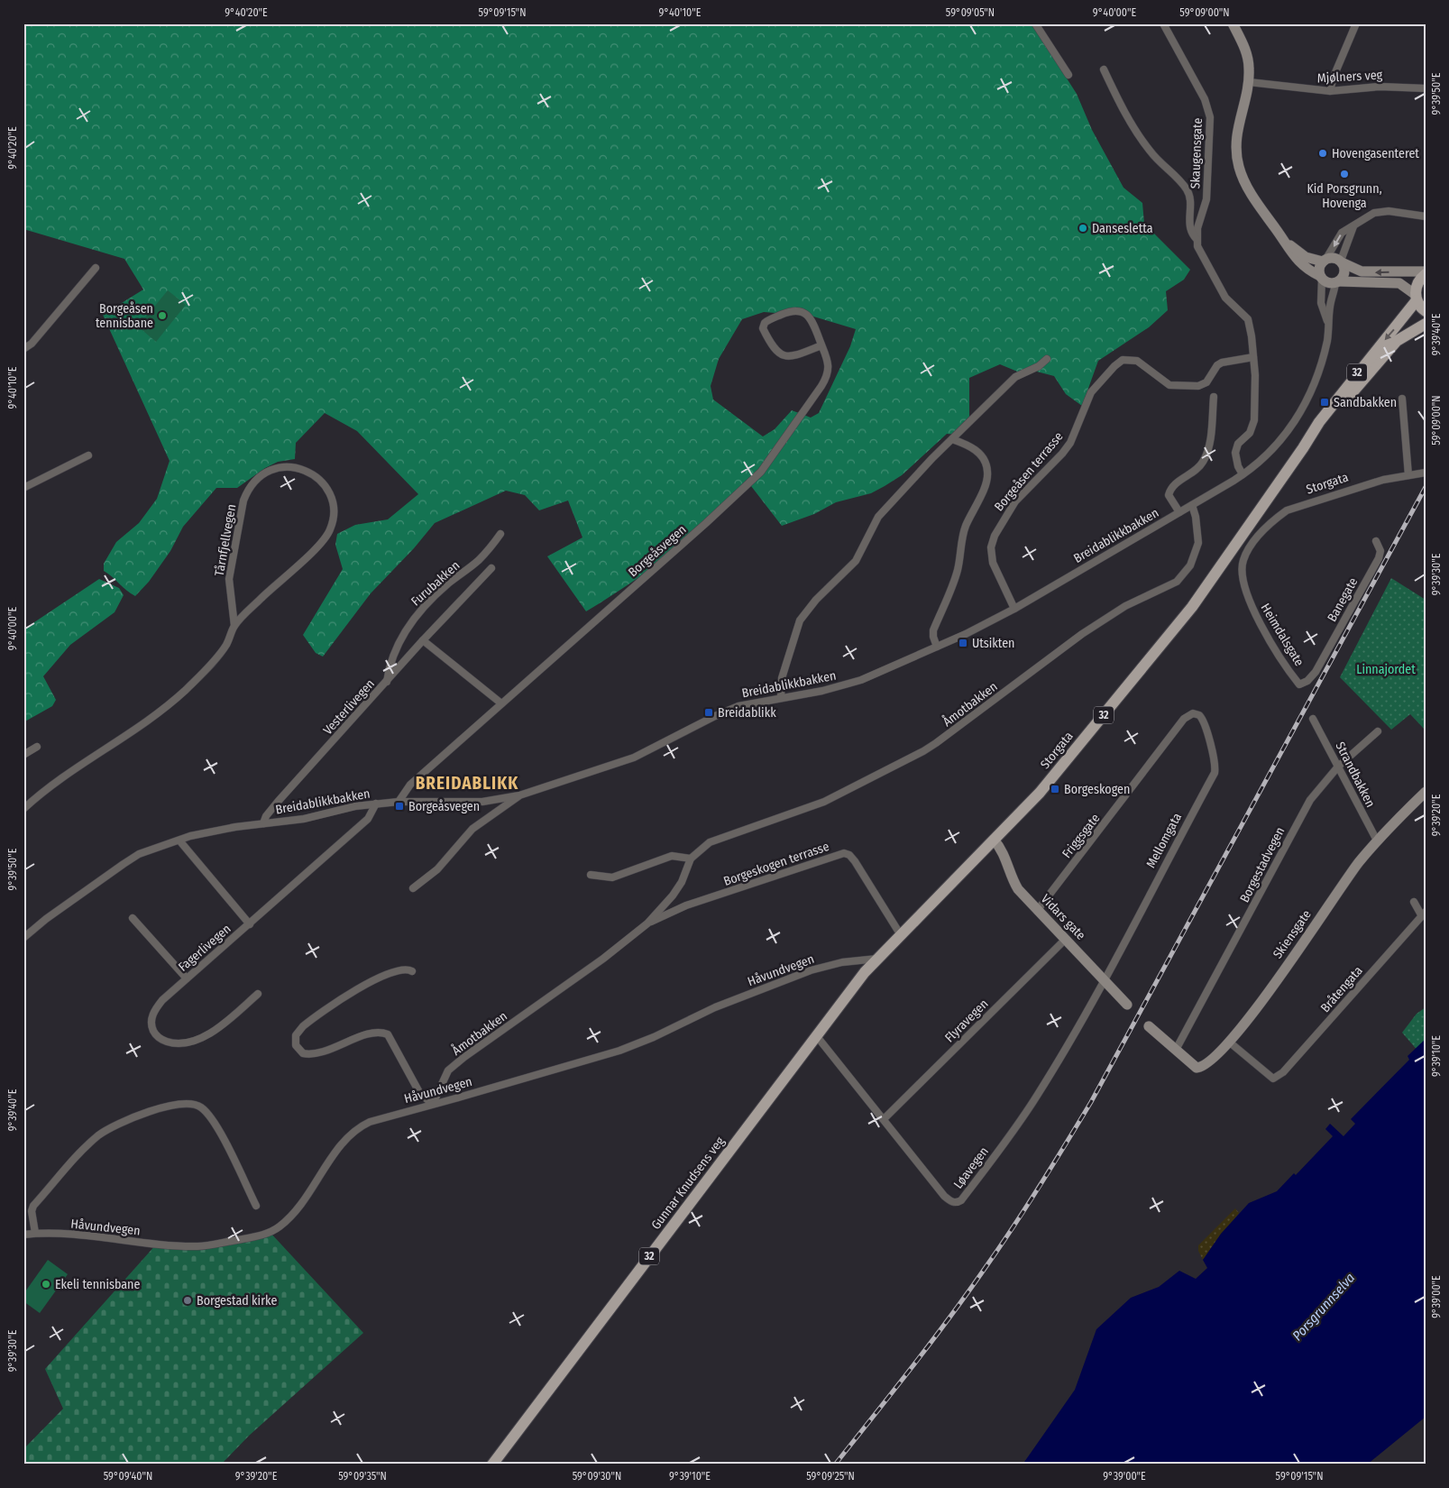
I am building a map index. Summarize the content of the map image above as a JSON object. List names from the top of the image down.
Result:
{
  "streets": {
    "main road": ["32", "Storgata", "Gunnar Knudsens veg"],
    "street": [
      "Mjølners veg",
      "Skaugensgate",
      "Borgeåsen terrasse",
      "Breidablikkbakken",
      "Tårnfjellvegen",
      "Borgeåsvegen",
      "Furubakken",
      "Banegate",
      "Heimdalsgate",
      "Åmotbakken",
      "Vesterlivegen",
      "Strandbakken",
      "Friggsgate",
      "Mellomgata",
      "Borgeskogen terrasse",
      "Borgestadvegen",
      "Vidars gate",
      "Skiensgate",
      "Fagerlivegen",
      "Håvundvegen",
      "Bråtengata",
      "Flyravegen",
      "Løavegen"
    ]
  },
  "crossings": [
    ["Skaugensgate", "Borgeåsen terrasse"],
    ["Skaugensgate", "Breidablikkbakken"],
    ["32", "Storgata"],
    ["Borgeåsen terrasse", "Breidablikkbakken"],
    ["Storgata", "Heimdalsgate"],
    ["Storgata", "Borgeskogen terrasse"],
    ["Storgata", "Vidars gate"],
    ["Storgata", "Håvundvegen"],
    ["Storgata", "Løavegen"],
    ["Storgata", "Gunnar Knudsens veg"],
    ["Breidablikkbakken", "Borgeåsvegen"],
    ["Breidablikkbakken", "Åmotbakken"],
    ["Breidablikkbakken", "Vesterlivegen"],
    ["Breidablikkbakken", "Fagerlivegen"],
    ["Furubakken", "Vesterlivegen"],
    ["Banegate", "Heimdalsgate"],
    ["Åmotbakken", "Borgeskogen terrasse"],
    ["Åmotbakken", "Håvundvegen"],
    ["Strandbakken", "Borgestadvegen"],
    ["Strandbakken", "Skiensgate"],
    ["Friggsgate", "Mellomgata"],
    ["Friggsgate", "Vidars gate"],
    ["Mellomgata", "Vidars gate"],
    ["Mellomgata", "Løavegen"],
    ["Borgestadvegen", "Skiensgate"],
    ["Vidars gate", "Flyravegen"],
    ["Vidars gate", "Løavegen"],
    ["Skiensgate", "Bråtengata"],
    ["Flyravegen", "Løavegen"]
  ],
  "districts": ["BREIDABLIKK"],
  "water": ["Porsgrunnselva"],
  "parks": ["Linnajordet"],
  "places": {
    "other": [
      "Hovengasenteret",
      "Kid Porsgrunn, Hovenga",
      "Dansesletta",
      "Borgeåsen tennisbane",
      "Ekeli tennisbane",
      "Borgestad kirke"
    ],
    "transit": [
      "Sandbakken",
      "Utsikten",
      "Breidablikk",
      "Borgeskogen",
      "Borgeåsvegen"
    ]
  },
  "coordinates": [
    "9°40'20\"E",
    "59°09'15\"N",
    "9°40'10\"E",
    "59°09'05\"N",
    "9°40'00\"E",
    "59°09'00\"N",
    "9°39'50\"E",
    "9°39'40\"E",
    "9°39'30\"E",
    "9°39'20\"E",
    "9°39'10\"E",
    "9°39'00\"E",
    "59°09'40\"N",
    "59°09'35\"N",
    "59°09'30\"N",
    "59°09'25\"N"
  ]
}
